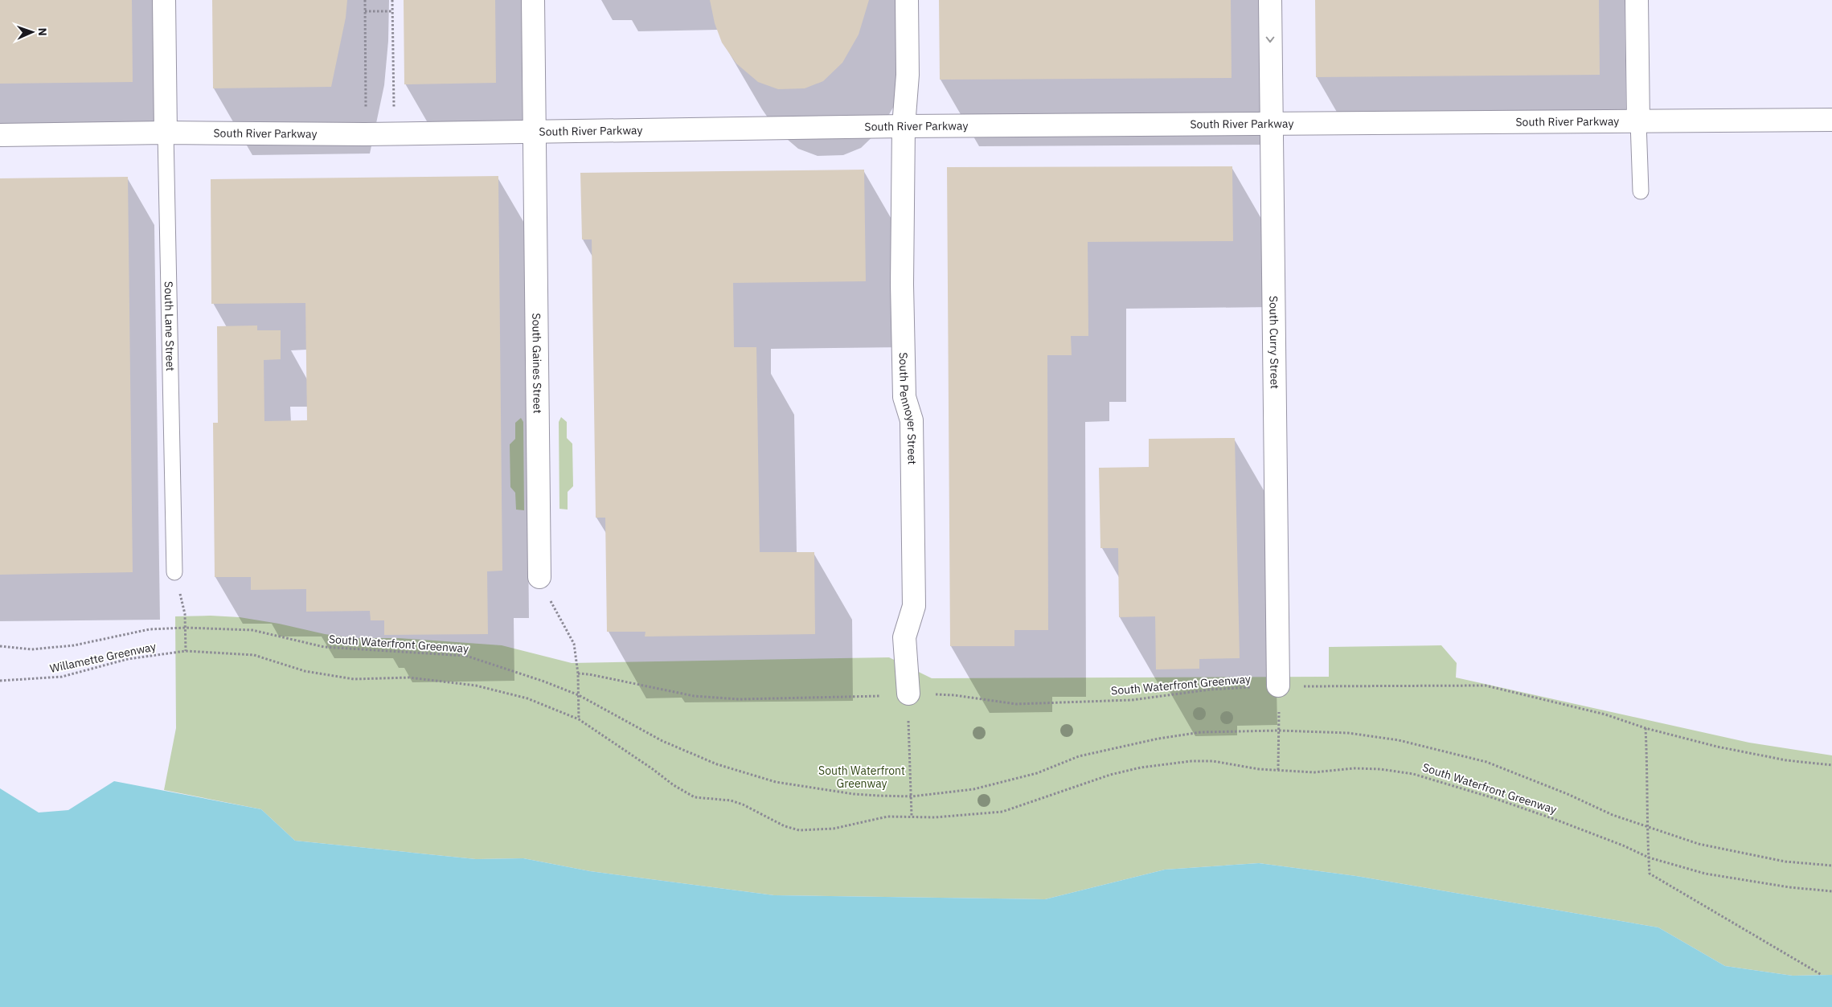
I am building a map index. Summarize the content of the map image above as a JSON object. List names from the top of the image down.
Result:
{
  "streets": {
    "street": [
      "South River Parkway",
      "South Lane Street",
      "South Curry Street",
      "South Gaines Street",
      "South Pennoyer Street"
    ],
    "path": ["South Waterfront Greenway", "Willamette Greenway"]
  },
  "crossings": [
    ["South River Parkway", "South Lane Street"],
    ["South River Parkway", "South Curry Street"],
    ["South River Parkway", "South Gaines Street"],
    ["South River Parkway", "South Pennoyer Street"],
    ["South Curry Street", "South Waterfront Greenway"],
    ["South Pennoyer Street", "South Waterfront Greenway"],
    ["South Waterfront Greenway", "Willamette Greenway"]
  ],
  "parks": ["South Waterfront Greenway"],
  "north": "right"
}
